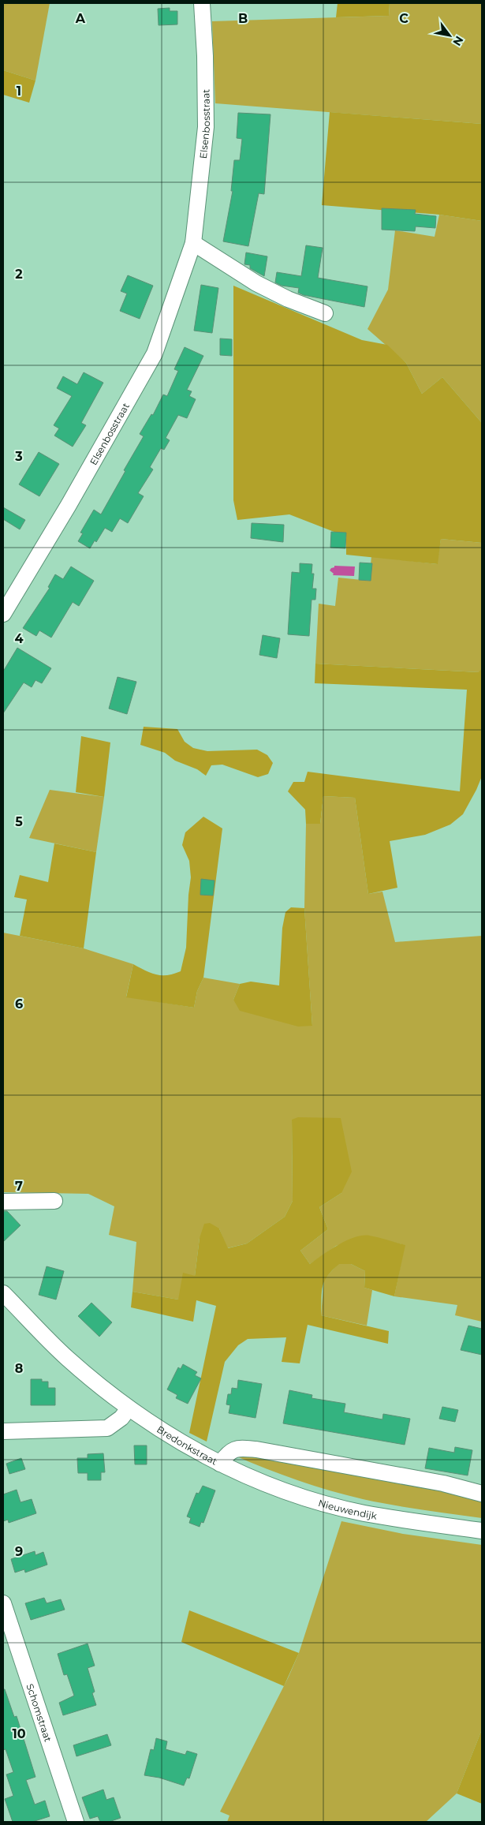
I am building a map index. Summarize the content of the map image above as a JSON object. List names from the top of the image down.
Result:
{
  "streets": {
    "street": [
      "Elsenbosstraat",
      "Bredonkstraat",
      "Nieuwendijk",
      "Schomstraat"
    ]
  },
  "crossings": [
    ["Bredonkstraat", "Nieuwendijk"]
  ],
  "north": "bottom right",
  "grid": {
    "columns": ["A", "B", "C"],
    "rows": [
      "1",
      "2",
      "3",
      "4",
      "5",
      "6",
      "7",
      "8",
      "9",
      "10"
    ]
  }
}
